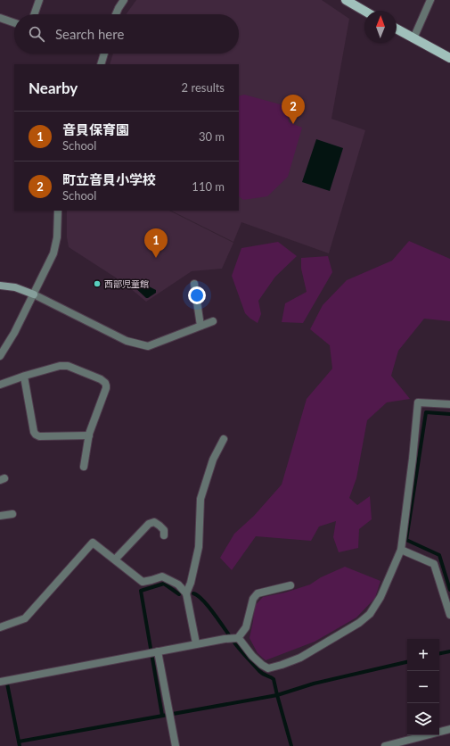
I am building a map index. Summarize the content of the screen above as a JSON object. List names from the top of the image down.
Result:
{
  "places": ["西部児童館"],
  "north": "top",
  "page": {
    "search": "Search here",
    "heading": ["Nearby", "2 results"],
    "pins": ["2", "1"],
    "list": [
      {
        "mark": "1",
        "name": "音貝保育園",
        "note": "School",
        "value": "30 m"
      },
      {
        "mark": "2",
        "name": "町立音貝小学校",
        "note": "School",
        "value": "110 m"
      }
    ],
    "map_buttons": ["+", "−"]
  }
}
